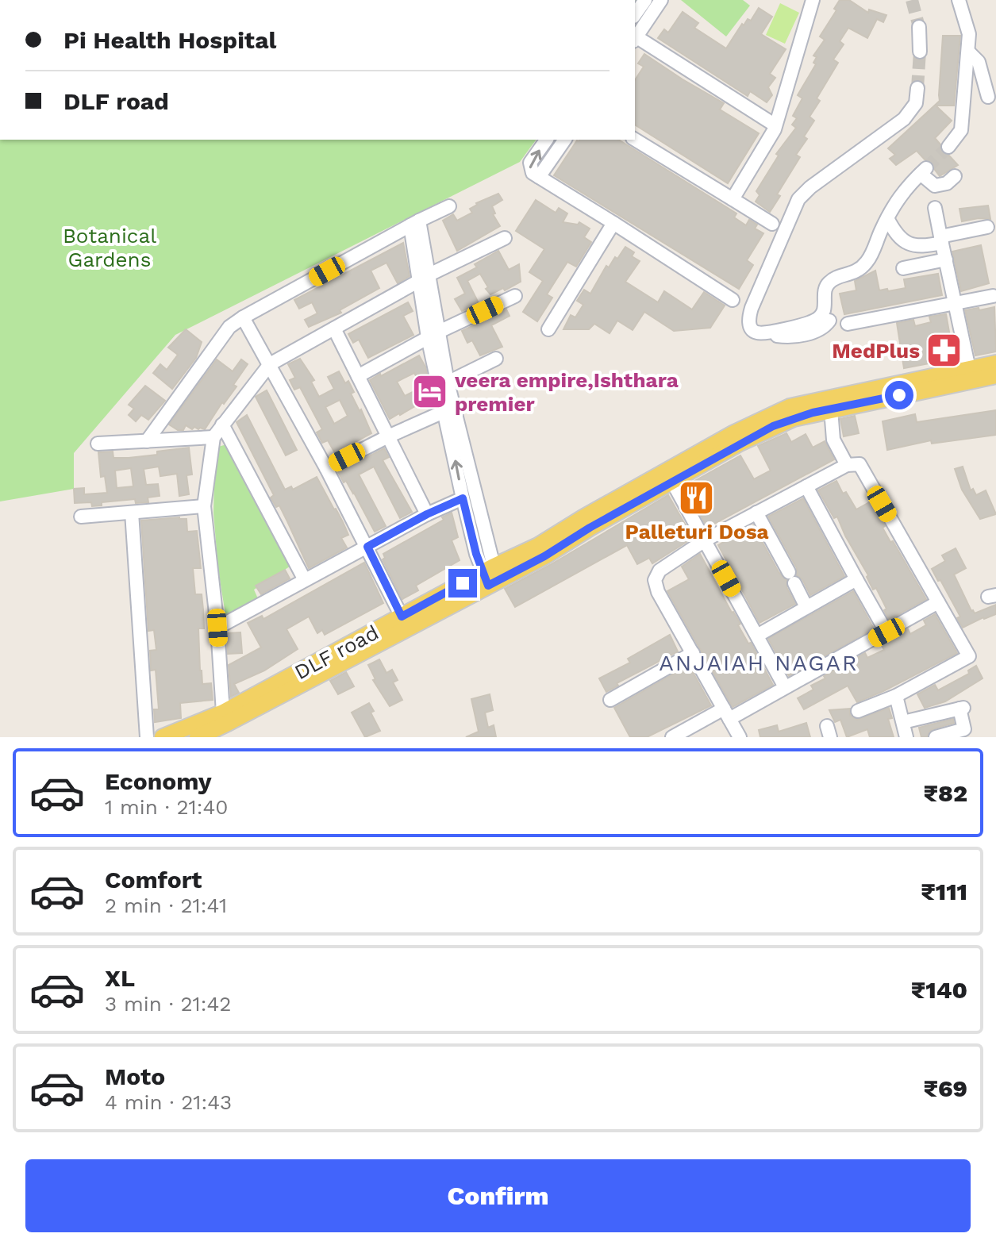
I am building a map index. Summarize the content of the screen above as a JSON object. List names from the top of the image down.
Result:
{
  "streets": {
    "main road": ["DLF road"]
  },
  "districts": ["ANJAIAH NAGAR"],
  "parks": ["Botanical Gardens"],
  "places": {
    "pharmacy": ["MedPlus"],
    "hotel": ["veera empire,Ishthara premier"],
    "restaurant": ["Palleturi Dosa"]
  },
  "page": {
    "banner": ["Pi Health Hospital", "DLF road"],
    "list": [
      {
        "name": "Economy",
        "note": "1 min · 21:40",
        "value": "₹82"
      },
      {
        "name": "Comfort",
        "note": "2 min · 21:41",
        "value": "₹111"
      },
      {
        "name": "XL",
        "note": "3 min · 21:42",
        "value": "₹140"
      },
      {
        "name": "Moto",
        "note": "4 min · 21:43",
        "value": "₹69"
      }
    ],
    "buttons": "Confirm"
  }
}
